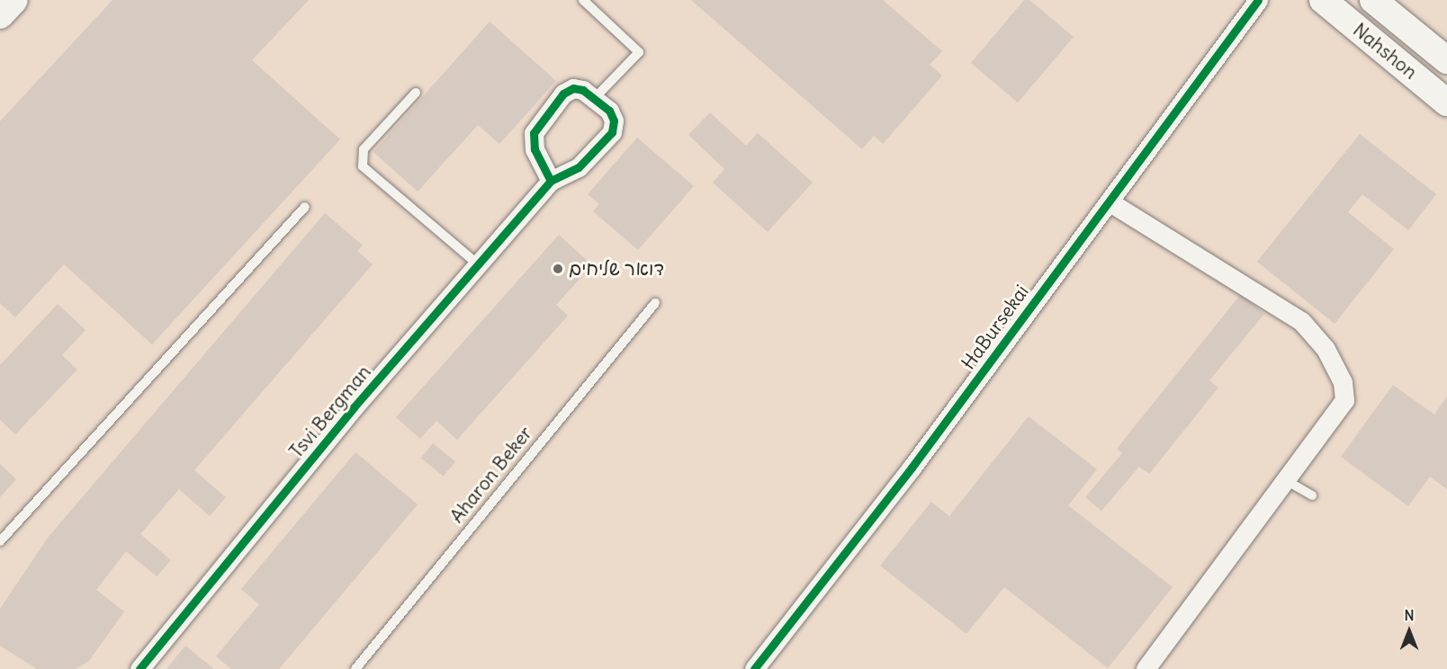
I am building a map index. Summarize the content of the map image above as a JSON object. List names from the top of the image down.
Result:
{
  "streets": {
    "street": ["Nahshon", "HaBursekai", "Tsvi Bergman"],
    "lane": ["Aharon Beker"]
  },
  "places": ["דואר שליחים"],
  "north": "top"
}
